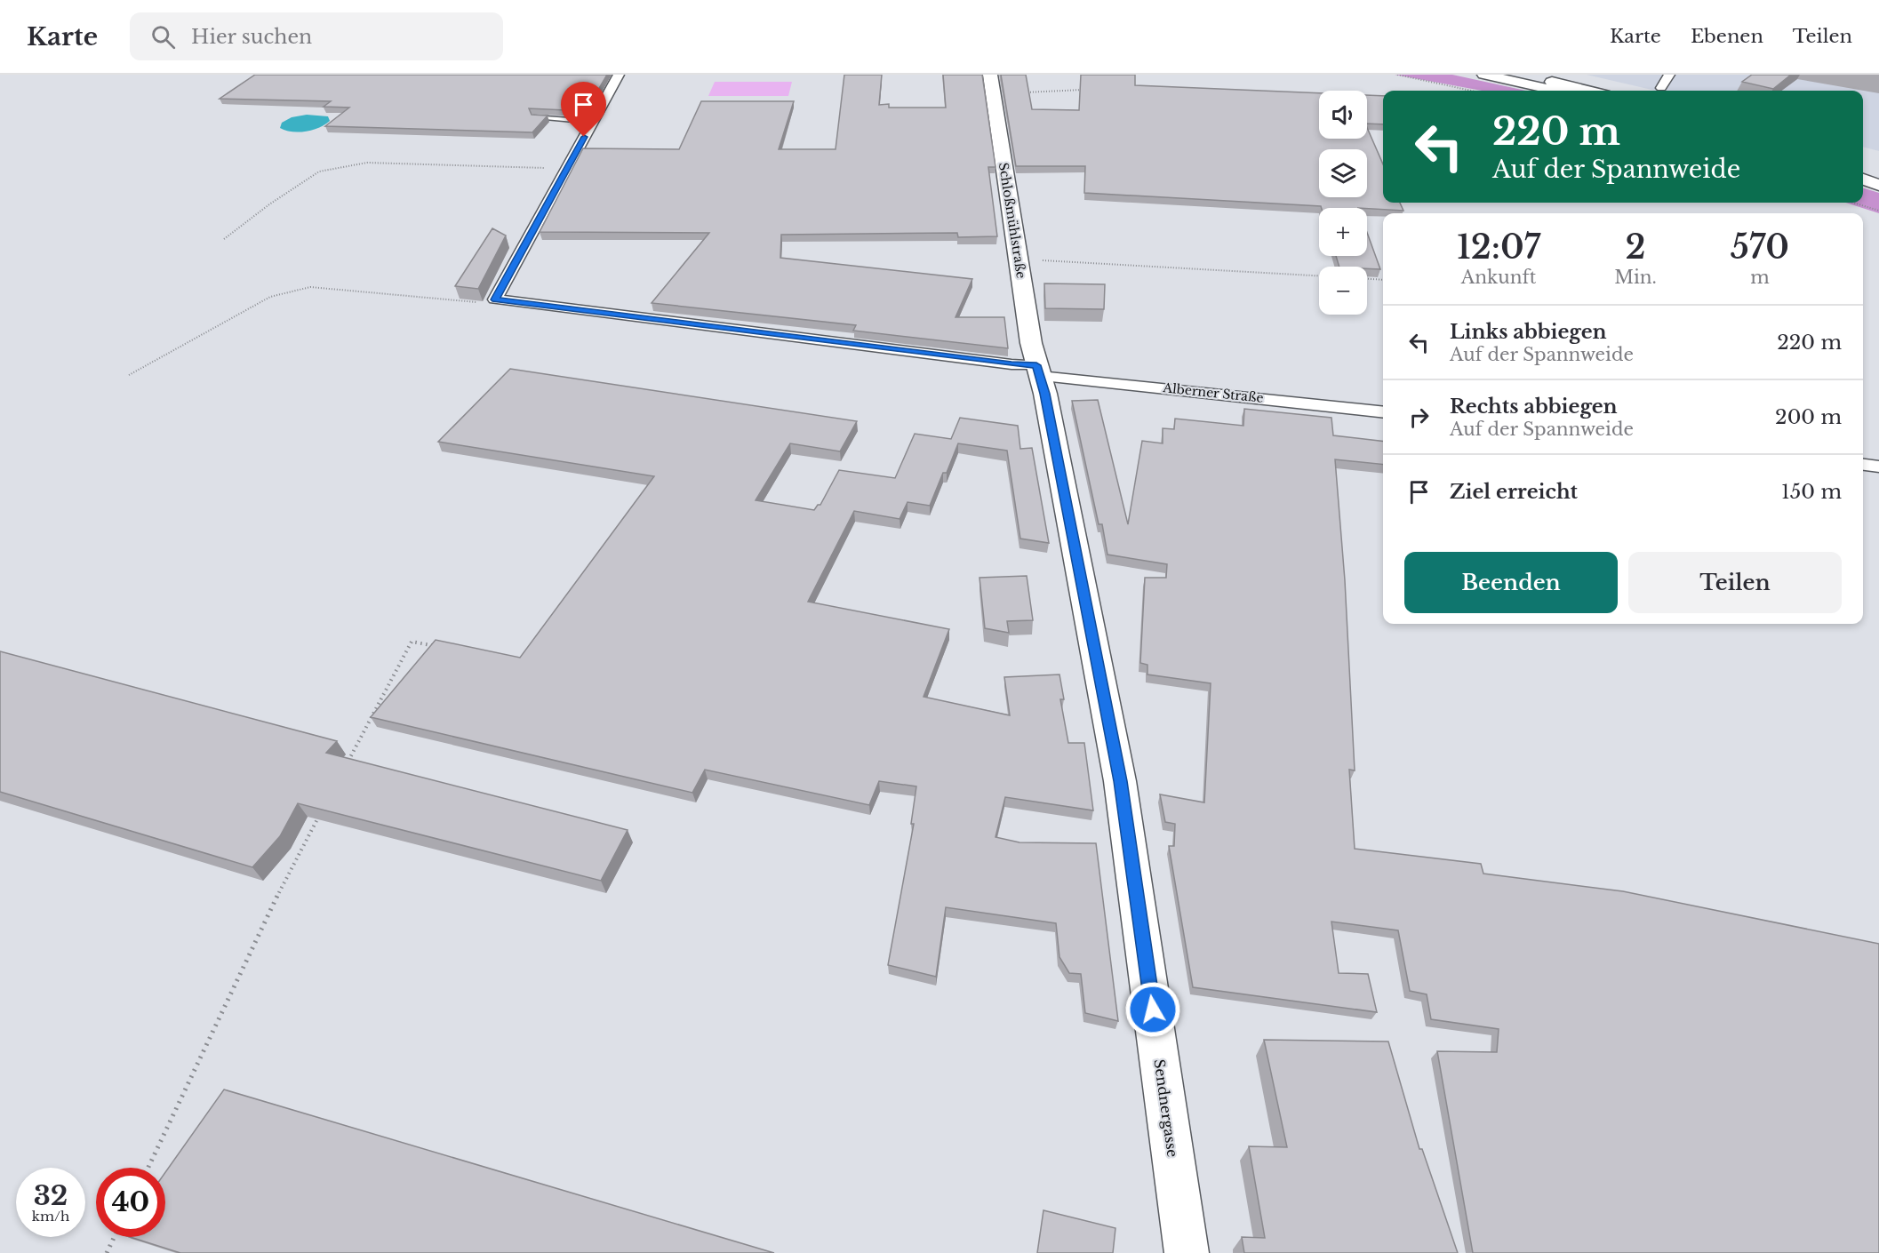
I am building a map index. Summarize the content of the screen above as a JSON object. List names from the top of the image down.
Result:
{
  "streets": {
    "main road": ["Schloßmühlstraße", "Sendnergasse"],
    "street": ["Alberner Straße"]
  },
  "crossings": [
    ["Schloßmühlstraße", "Alberner Straße"],
    ["Schloßmühlstraße", "Sendnergasse"],
    ["Alberner Straße", "Sendnergasse"]
  ],
  "page": {
    "header": "Karte",
    "search": "Hier suchen",
    "nav": ["Karte", "Ebenen", "Teilen"],
    "map_buttons": ["+", "−"],
    "turn": ["220 m", "Auf der Spannweide"],
    "eta": [
      "12:07",
      "Ankunft",
      "2",
      "Min.",
      "570",
      "m"
    ],
    "list": [
      {
        "name": "Links abbiegen",
        "note": "Auf der Spannweide",
        "value": "220 m"
      },
      {
        "name": "Rechts abbiegen",
        "note": "Auf der Spannweide",
        "value": "200 m"
      },
      {
        "name": "Ziel erreicht",
        "value": "150 m"
      }
    ],
    "buttons": ["Beenden", "Teilen"],
    "speed": "32 km/h",
    "limit": "40"
  }
}
